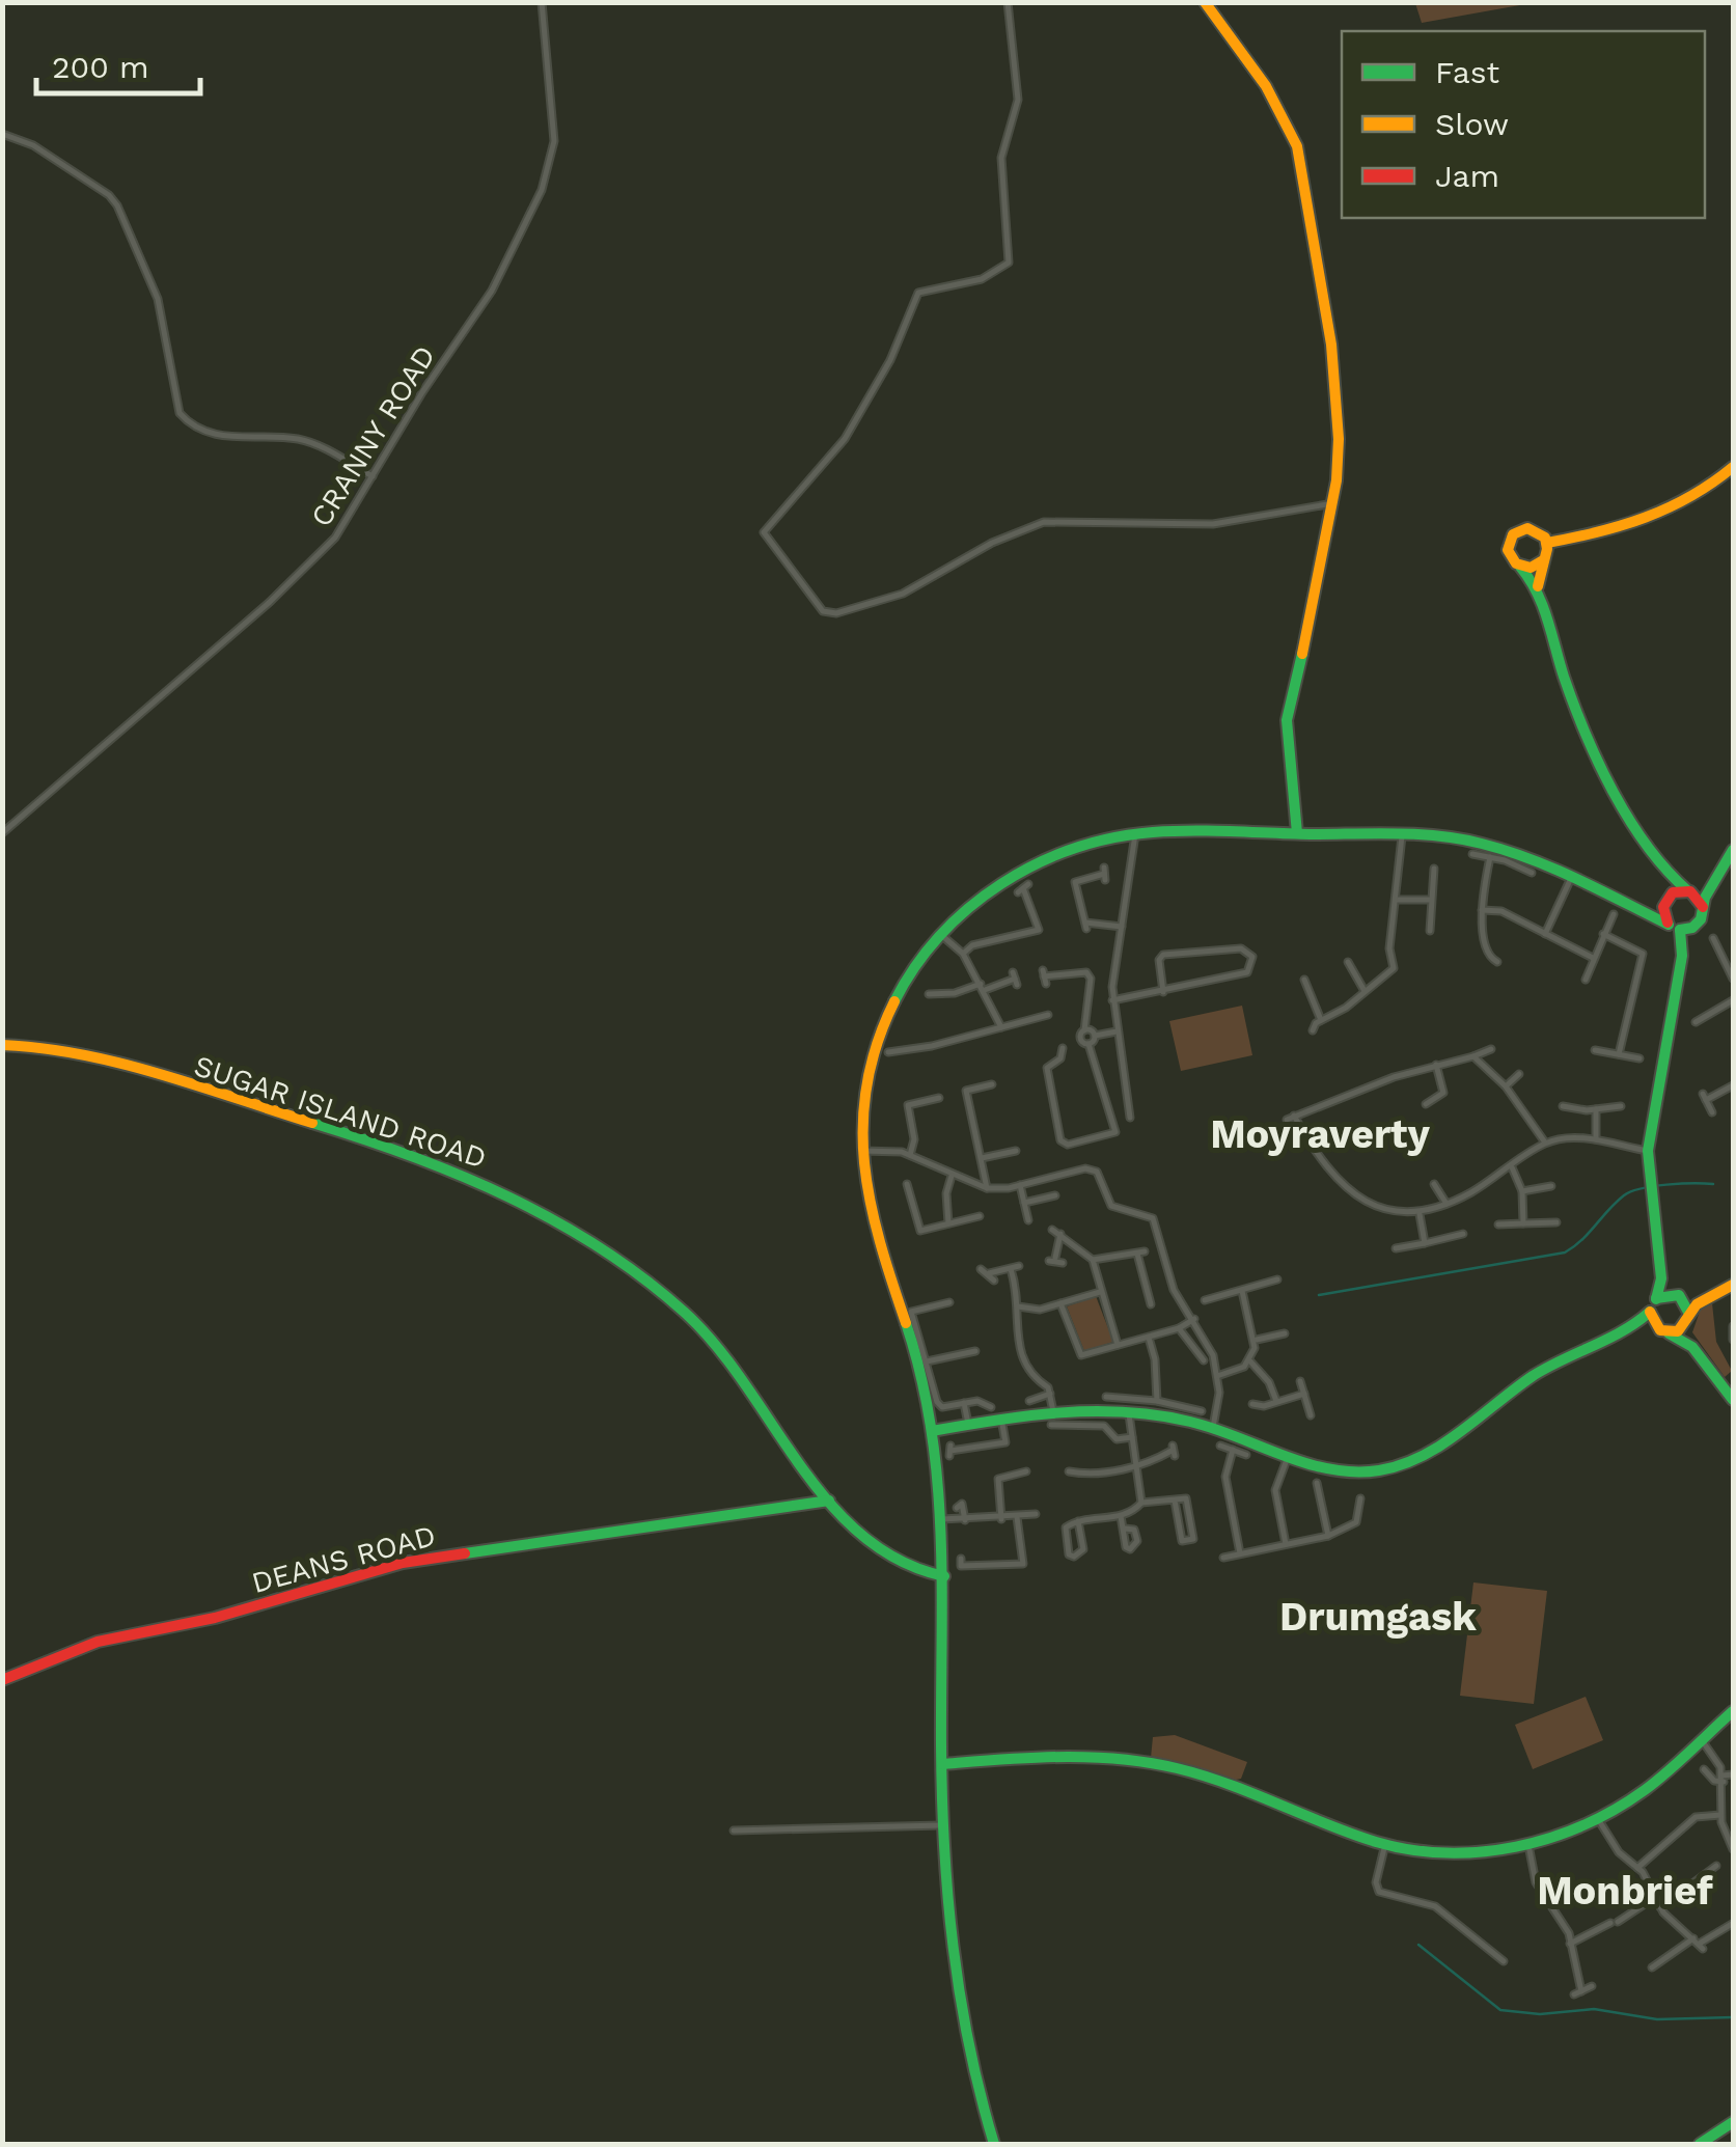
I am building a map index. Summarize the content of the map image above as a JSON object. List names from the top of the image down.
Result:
{
  "streets": {
    "street": ["CRANNY ROAD", "SUGAR ISLAND ROAD", "DEANS ROAD"]
  },
  "crossings": [
    ["SUGAR ISLAND ROAD", "DEANS ROAD"]
  ],
  "districts": ["Moyraverty", "Drumgask", "Monbrief"],
  "legend": ["Fast", "Slow", "Jam"],
  "scale_bar": "200 m"
}
